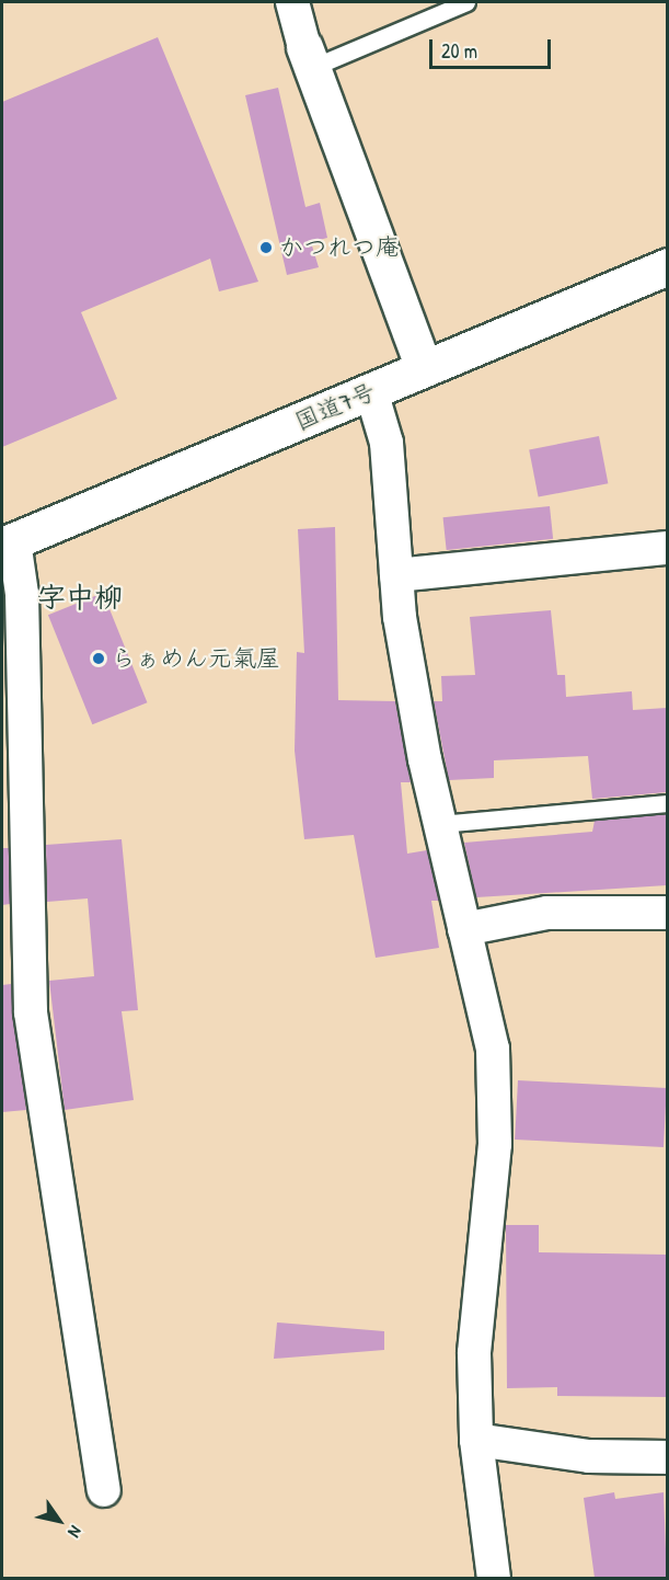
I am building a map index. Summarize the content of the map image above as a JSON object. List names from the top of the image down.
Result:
{
  "streets": {
    "main road": ["国道7号"]
  },
  "districts": ["字中柳"],
  "places": ["かつれつ庵", "らぁめん元氣屋"],
  "scale_bar": "20 m",
  "north": "bottom right"
}
